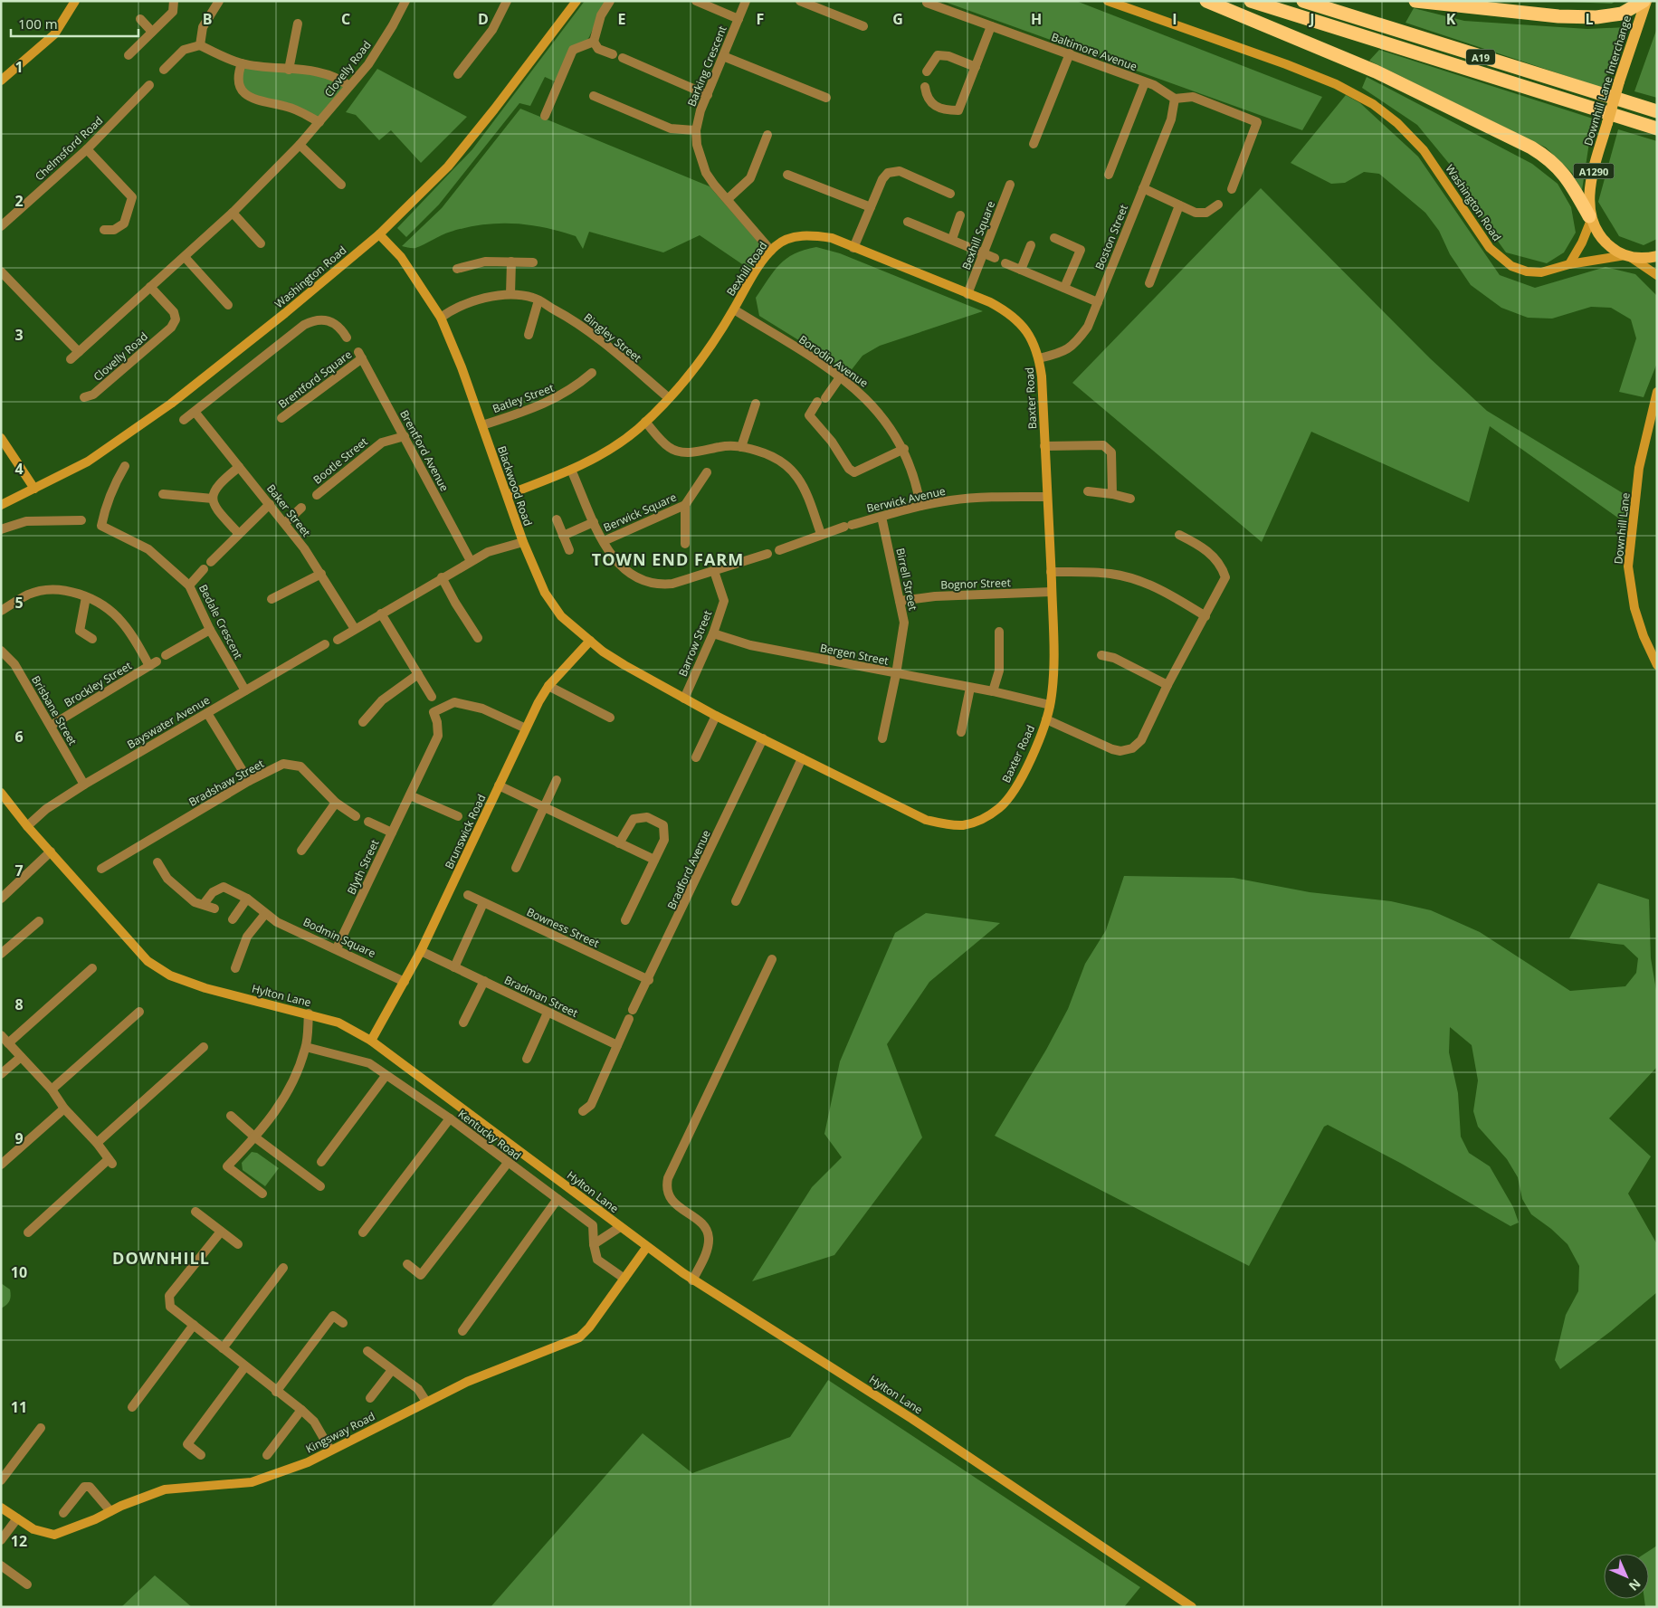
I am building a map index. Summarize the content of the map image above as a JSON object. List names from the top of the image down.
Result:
{
  "streets": {
    "highway": ["A19"],
    "main road": ["Downhill Lane Interchange", "A1290"],
    "street": [
      "Baltimore Avenue",
      "Barking Crescent",
      "Clovelly Road",
      "Chelmsford Road",
      "Washington Road",
      "Bexhill Square",
      "Boston Street",
      "Bexhill Road",
      "Bingley Street",
      "Borodin Avenue",
      "Brentford Square",
      "Batley Street",
      "Baxter Road",
      "Brentford Avenue",
      "Bootle Street",
      "Blackwood Road",
      "Berwick Avenue",
      "Baker Street",
      "Berwick Square",
      "Downhill Lane",
      "Birrell Street",
      "Bognor Street",
      "Bedale Crescent",
      "Barrow Street",
      "Bergen Street",
      "Brockley Street",
      "Brisbane Street",
      "Bayswater Avenue",
      "Bradshaw Street",
      "Brunswick Road",
      "Blyth Street",
      "Bradford Avenue",
      "Bowness Street",
      "Bodmin Square",
      "Hylton Lane",
      "Bradman Street",
      "Kentucky Road",
      "Kingsway Road"
    ]
  },
  "crossings": [
    ["Baltimore Avenue", "Boston Street"],
    ["Barking Crescent", "Bexhill Road"],
    ["Washington Road", "Blackwood Road"],
    ["Bexhill Square", "Bexhill Road"],
    ["Boston Street", "Bexhill Road"],
    ["Boston Street", "Baxter Road"],
    ["Bexhill Road", "Bingley Street"],
    ["Bexhill Road", "Borodin Avenue"],
    ["Bexhill Road", "Baxter Road"],
    ["Bexhill Road", "Blackwood Road"],
    ["Bingley Street", "Blackwood Road"],
    ["Borodin Avenue", "Berwick Avenue"],
    ["Brentford Square", "Brentford Avenue"],
    ["Batley Street", "Blackwood Road"],
    ["Baxter Road", "Blackwood Road"],
    ["Baxter Road", "Berwick Avenue"],
    ["Baxter Road", "Bognor Street"],
    ["Baxter Road", "Barrow Street"],
    ["Baxter Road", "Bergen Street"],
    ["Baxter Road", "Bradford Avenue"],
    ["Brentford Avenue", "Bootle Street"],
    ["Blackwood Road", "Barrow Street"],
    ["Blackwood Road", "Brunswick Road"],
    ["Berwick Avenue", "Birrell Street"],
    ["Birrell Street", "Bognor Street"],
    ["Birrell Street", "Bergen Street"],
    ["Bedale Crescent", "Bayswater Avenue"],
    ["Barrow Street", "Bergen Street"],
    ["Brockley Street", "Brisbane Street"],
    ["Brisbane Street", "Bayswater Avenue"],
    ["Bayswater Avenue", "Hylton Lane"],
    ["Brunswick Road", "Blyth Street"],
    ["Brunswick Road", "Bodmin Square"],
    ["Brunswick Road", "Hylton Lane"],
    ["Brunswick Road", "Bradman Street"],
    ["Blyth Street", "Bodmin Square"],
    ["Bradford Avenue", "Bowness Street"],
    ["Bradford Avenue", "Bradman Street"],
    ["Hylton Lane", "Kingsway Road"],
    ["Kentucky Road", "Kingsway Road"]
  ],
  "districts": ["TOWN END FARM", "DOWNHILL"],
  "scale_bar": "100 m",
  "north": "bottom right",
  "grid": {
    "columns": [
      "B",
      "C",
      "D",
      "E",
      "F",
      "G",
      "H",
      "I",
      "J",
      "K",
      "L"
    ],
    "rows": [
      "1",
      "2",
      "3",
      "4",
      "5",
      "6",
      "7",
      "8",
      "9",
      "10",
      "11",
      "12"
    ]
  }
}
